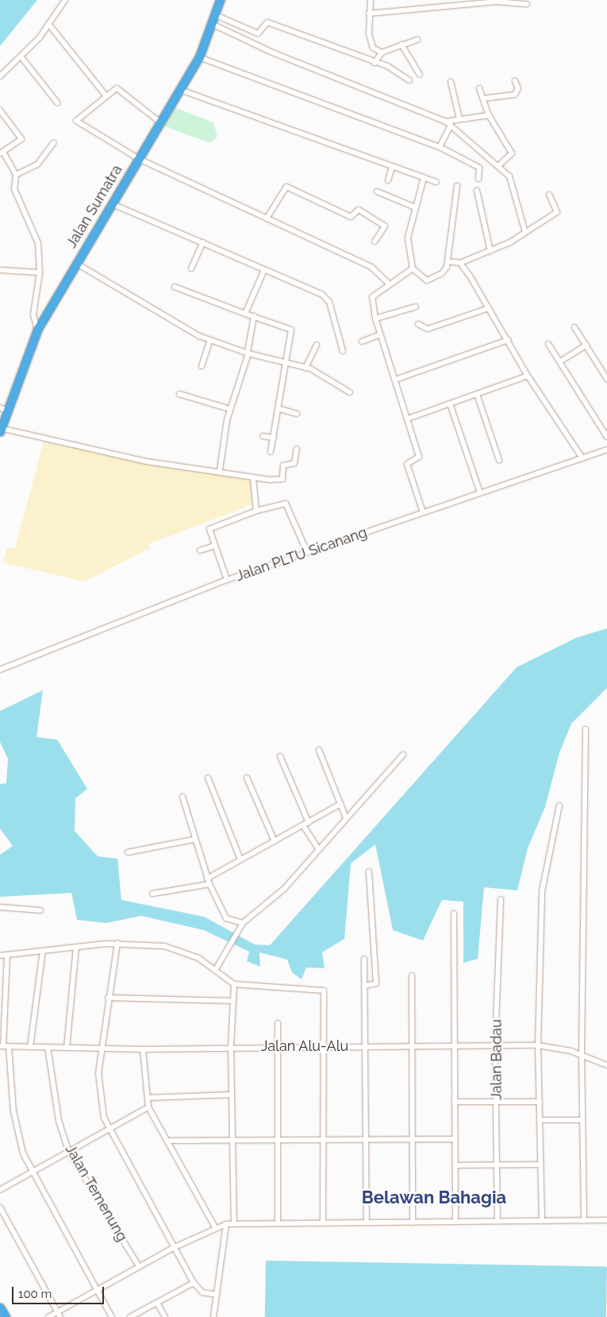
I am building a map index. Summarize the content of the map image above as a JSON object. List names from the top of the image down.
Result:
{
  "streets": {
    "highway": ["Jalan Sumatra"],
    "street": [
      "Jalan PLTU Sicanang",
      "Jalan Alu-Alu",
      "Jalan Badau",
      "Jalan Temenung"
    ]
  },
  "crossings": [
    ["Jalan Alu-Alu", "Jalan Badau"],
    ["Jalan Alu-Alu", "Jalan Temenung"]
  ],
  "districts": ["Belawan Bahagia"],
  "scale_bar": "100 m"
}
